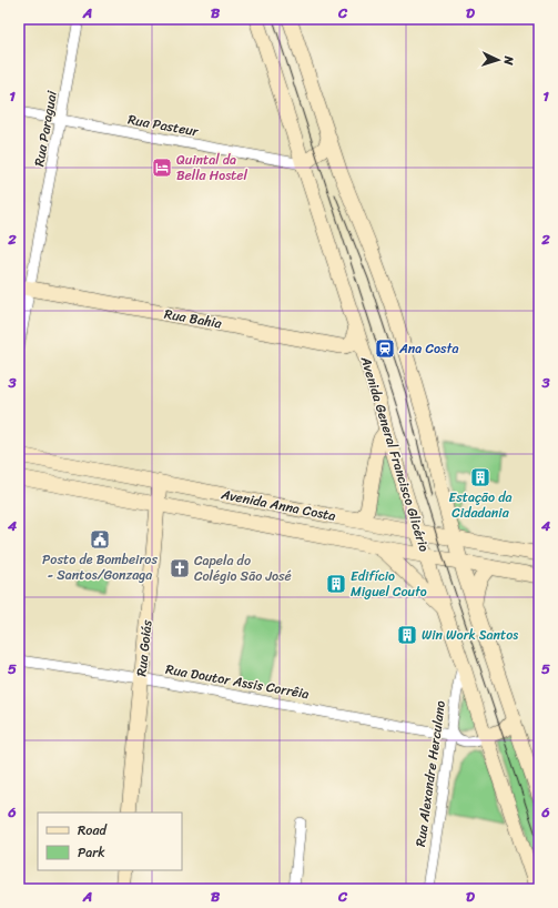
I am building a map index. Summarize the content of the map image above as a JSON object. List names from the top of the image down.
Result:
{
  "streets": {
    "main road": [
      "Rua Bahia",
      "Avenida General Francisco Glicério",
      "Avenida Anna Costa",
      "Rua Goiás"
    ],
    "street": [
      "Rua Pasteur",
      "Rua Paraguai",
      "Rua Doutor Assis Corrêia",
      "Rua Alexandre Herculano"
    ]
  },
  "crossings": [
    ["Rua Pasteur", "Rua Paraguai"],
    ["Rua Pasteur", "Avenida General Francisco Glicério"],
    ["Rua Paraguai", "Rua Bahia"],
    ["Rua Bahia", "Avenida General Francisco Glicério"],
    ["Avenida General Francisco Glicério", "Avenida Anna Costa"],
    ["Avenida General Francisco Glicério", "Rua Alexandre Herculano"],
    ["Avenida Anna Costa", "Rua Goiás"],
    ["Rua Goiás", "Rua Doutor Assis Corrêia"],
    ["Rua Doutor Assis Corrêia", "Rua Alexandre Herculano"]
  ],
  "places": {
    "hotel": ["Quintal da Bella Hostel"],
    "station": ["Ana Costa"],
    "building": ["Estação da Cidadania", "Edifício Miguel Couto", "Win Work Santos"],
    "public building": ["Posto de Bombeiros - Santos/Gonzaga"],
    "church": ["Capela do Colégio São José"]
  },
  "legend": ["Road", "Park"],
  "north": "right",
  "grid": {
    "columns": [
      "A",
      "B",
      "C",
      "D"
    ],
    "rows": [
      "1",
      "2",
      "3",
      "4",
      "5",
      "6"
    ]
  }
}
